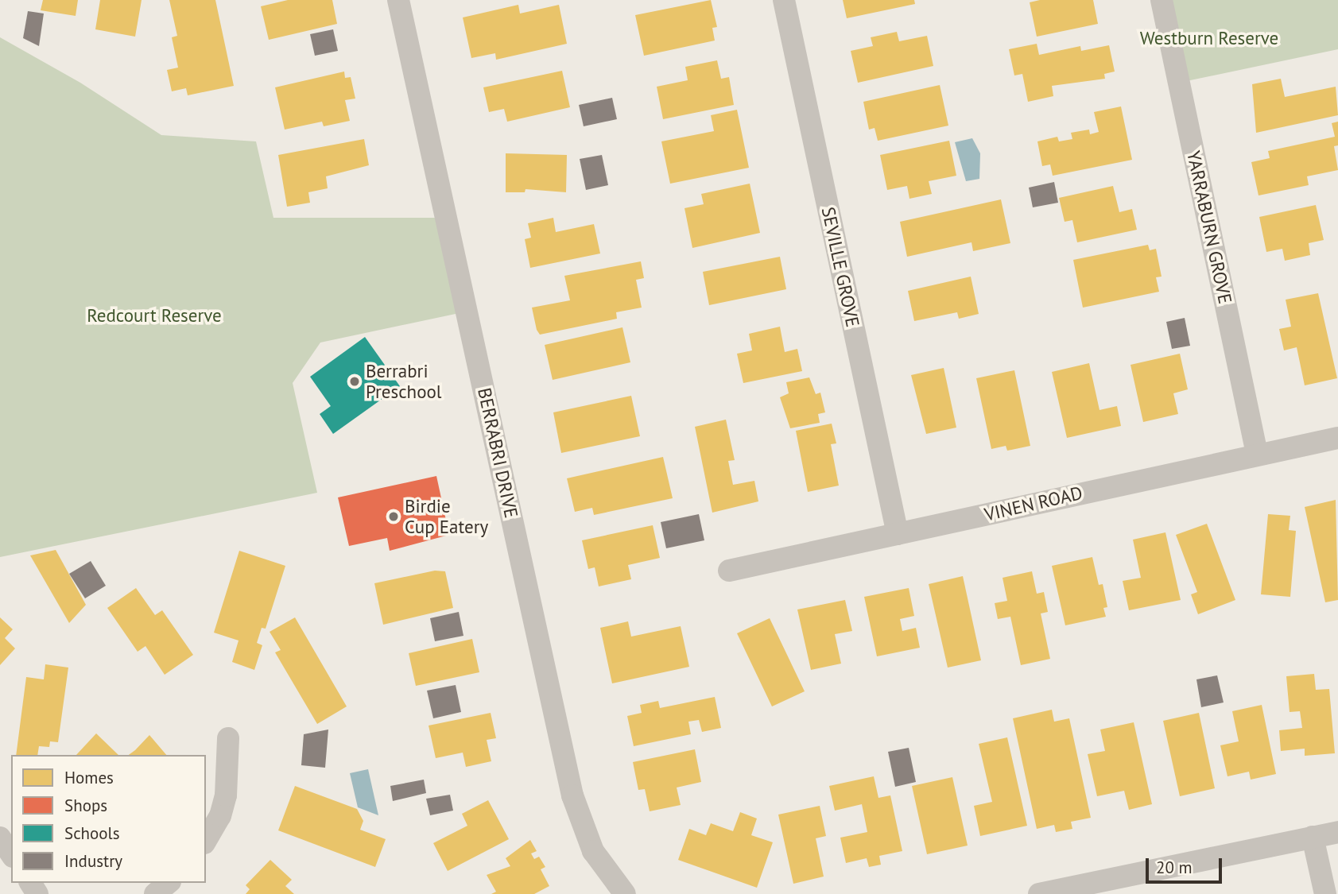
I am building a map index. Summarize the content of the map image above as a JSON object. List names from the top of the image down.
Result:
{
  "streets": {
    "street": [
      "YARRABURN GROVE",
      "SEVILLE GROVE",
      "BERRABRI DRIVE",
      "VINEN ROAD"
    ]
  },
  "crossings": [
    ["YARRABURN GROVE", "VINEN ROAD"],
    ["SEVILLE GROVE", "VINEN ROAD"]
  ],
  "parks": ["Westburn Reserve", "Redcourt Reserve"],
  "places": ["Berrabri Preschool", "Birdie Cup Eatery"],
  "legend": [
    "Homes",
    "Shops",
    "Schools",
    "Industry"
  ],
  "scale_bar": "20 m"
}
